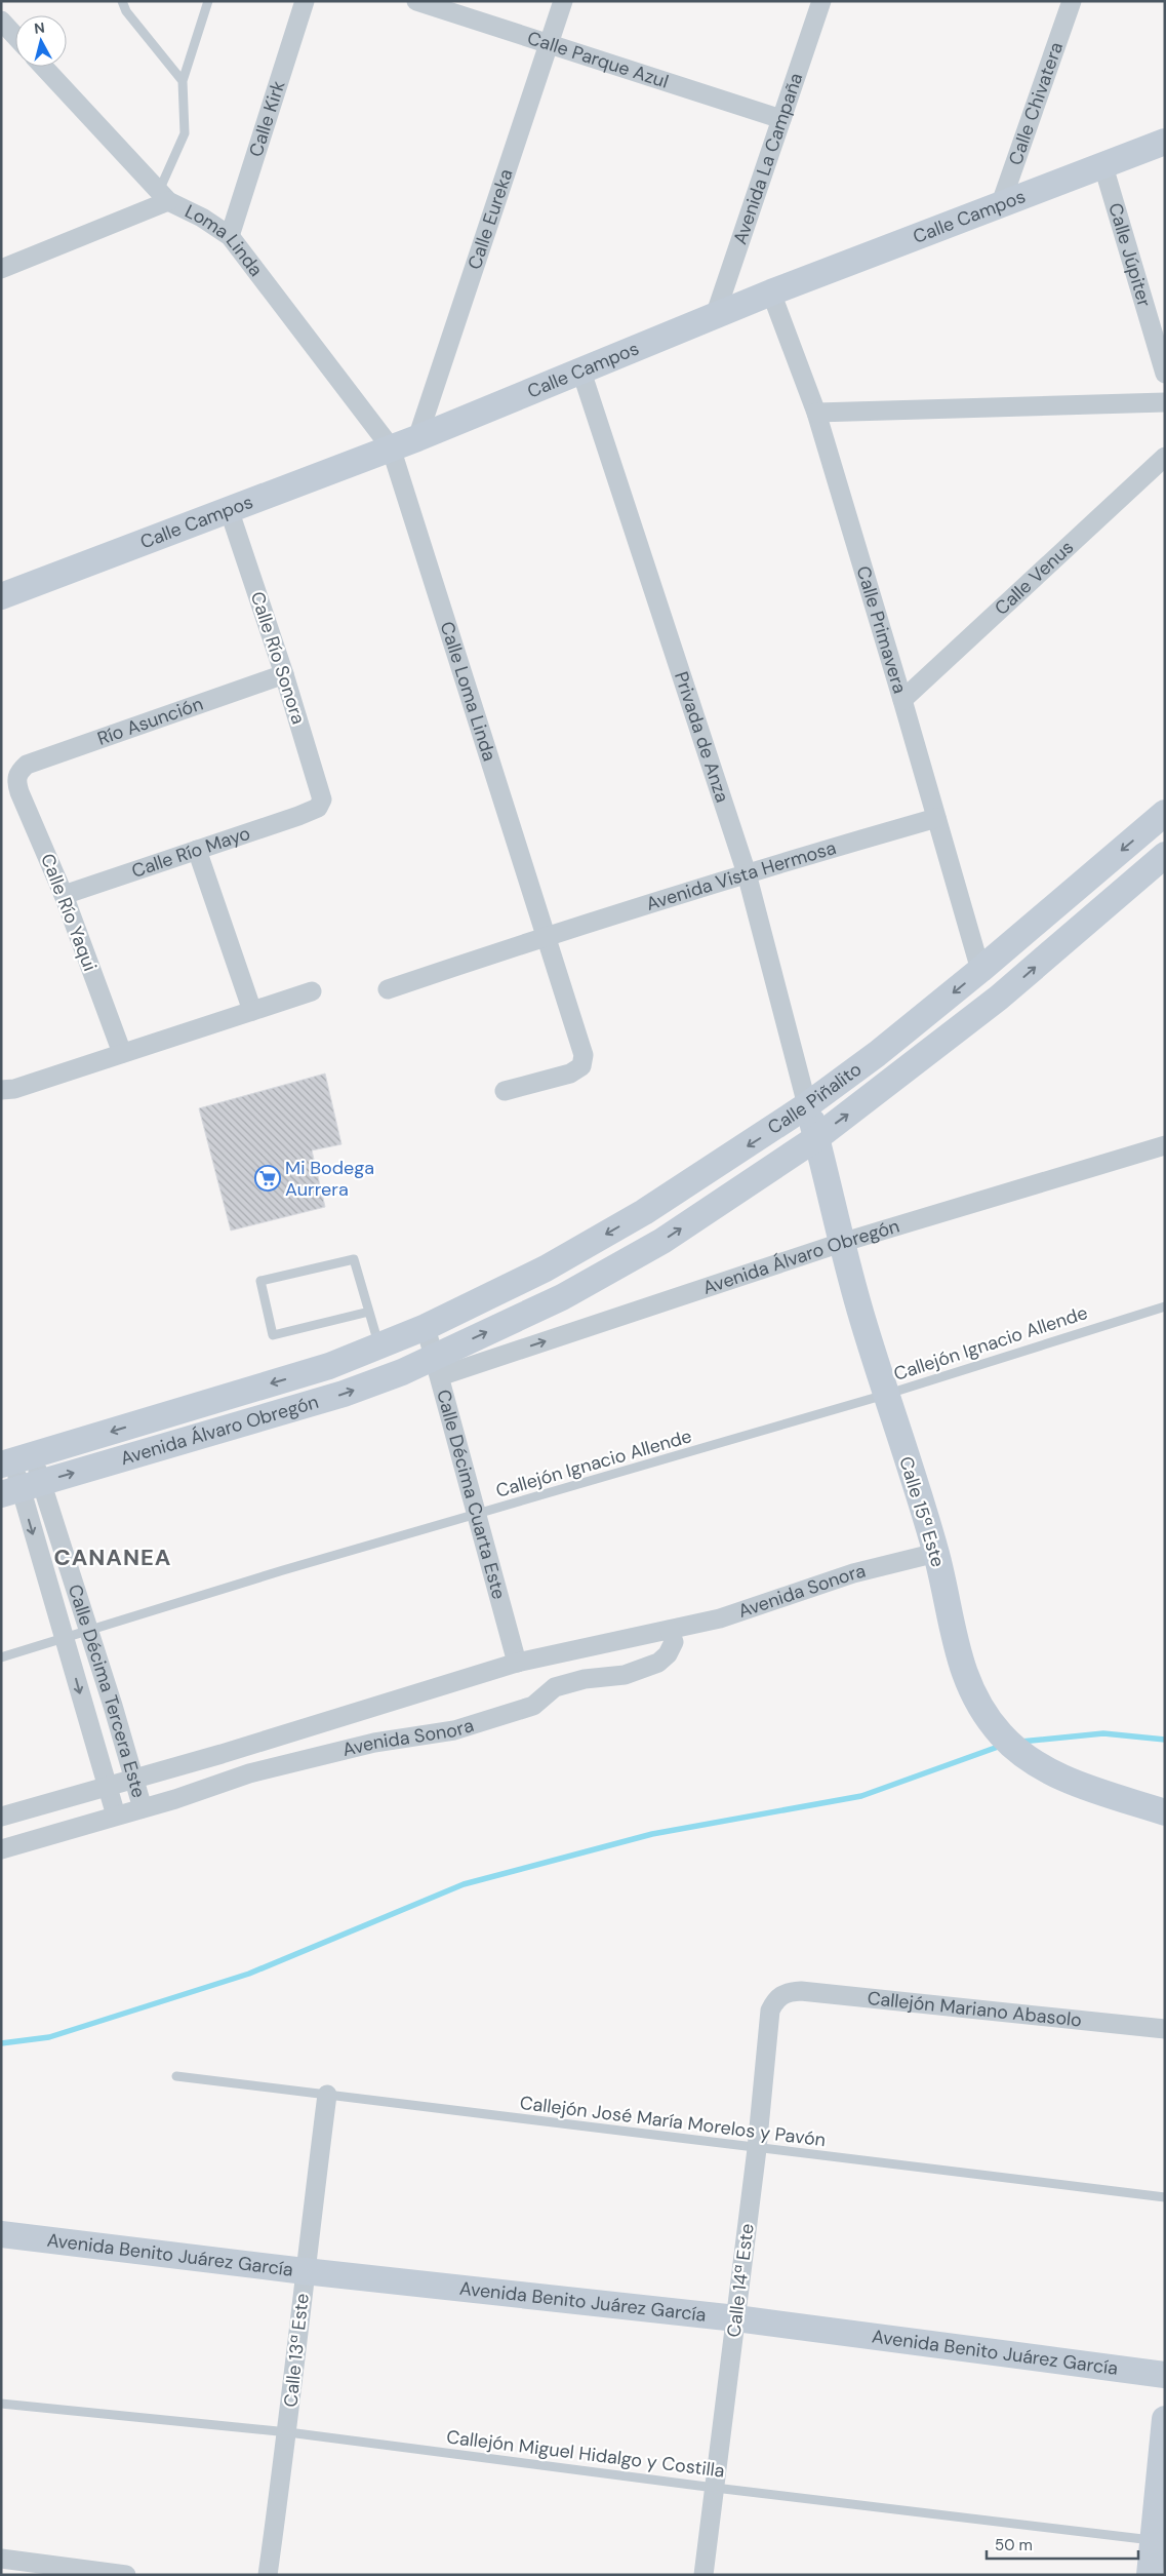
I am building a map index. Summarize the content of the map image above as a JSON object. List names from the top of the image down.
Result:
{
  "streets": {
    "street": [
      "Calle Parque Azul",
      "Calle Chivatera",
      "Calle Kirk",
      "Avenida La Campaña",
      "Calle Campos",
      "Calle Eureka",
      "Loma Linda",
      "Calle Júpiter",
      "Calle Venus",
      "Calle Primavera",
      "Calle Río Sonora",
      "Calle Loma Linda",
      "Río Asunción",
      "Privada de Anza",
      "Calle Río Mayo",
      "Avenida Vista Hermosa",
      "Calle Río Yaqui",
      "Calle Piñalito",
      "Avenida Álvaro Obregón",
      "Calle Décima Cuarta Este",
      "Calle 15ª Este",
      "Avenida Sonora",
      "Calle Décima Tercera Este",
      "Callejón Mariano Abasolo",
      "Avenida Benito Juárez García",
      "Calle 14ª Este",
      "Calle 13ª Este"
    ],
    "lane": ["Callejón Ignacio Allende", "Callejón José María Morelos y Pavón", "Callejón Miguel Hidalgo y Costilla"]
  },
  "crossings": [
    ["Calle Parque Azul", "Avenida La Campaña"],
    ["Calle Parque Azul", "Calle Eureka"],
    ["Calle Chivatera", "Calle Campos"],
    ["Calle Kirk", "Loma Linda"],
    ["Avenida La Campaña", "Calle Campos"],
    ["Calle Campos", "Calle Eureka"],
    ["Calle Campos", "Loma Linda"],
    ["Calle Campos", "Calle Júpiter"],
    ["Calle Campos", "Calle Primavera"],
    ["Calle Campos", "Calle Río Sonora"],
    ["Calle Campos", "Calle Loma Linda"],
    ["Calle Campos", "Privada de Anza"],
    ["Loma Linda", "Calle Loma Linda"],
    ["Calle Venus", "Calle Primavera"],
    ["Calle Primavera", "Avenida Vista Hermosa"],
    ["Calle Primavera", "Calle Piñalito"],
    ["Calle Río Sonora", "Río Asunción"],
    ["Calle Río Sonora", "Calle Río Mayo"],
    ["Calle Loma Linda", "Avenida Vista Hermosa"],
    ["Río Asunción", "Calle Río Yaqui"],
    ["Privada de Anza", "Avenida Vista Hermosa"],
    ["Privada de Anza", "Calle Piñalito"],
    ["Privada de Anza", "Calle 15ª Este"],
    ["Calle Río Mayo", "Calle Río Yaqui"],
    ["Calle Piñalito", "Avenida Álvaro Obregón"],
    ["Calle Piñalito", "Calle Décima Cuarta Este"],
    ["Calle Piñalito", "Calle 15ª Este"],
    ["Avenida Álvaro Obregón", "Calle Décima Cuarta Este"],
    ["Avenida Álvaro Obregón", "Calle 15ª Este"],
    ["Avenida Álvaro Obregón", "Calle Décima Tercera Este"],
    ["Callejón Ignacio Allende", "Calle Décima Cuarta Este"],
    ["Callejón Ignacio Allende", "Calle 15ª Este"],
    ["Callejón Ignacio Allende", "Calle Décima Tercera Este"],
    ["Calle Décima Cuarta Este", "Avenida Sonora"],
    ["Calle 15ª Este", "Avenida Sonora"],
    ["Avenida Sonora", "Calle Décima Tercera Este"],
    ["Callejón Mariano Abasolo", "Calle 14ª Este"],
    ["Callejón José María Morelos y Pavón", "Calle 14ª Este"],
    ["Callejón José María Morelos y Pavón", "Calle 13ª Este"],
    ["Avenida Benito Juárez García", "Calle 14ª Este"],
    ["Avenida Benito Juárez García", "Calle 13ª Este"],
    ["Calle 14ª Este", "Callejón Miguel Hidalgo y Costilla"],
    ["Calle 13ª Este", "Callejón Miguel Hidalgo y Costilla"]
  ],
  "districts": ["CANANEA"],
  "places": {
    "supermarket": ["Mi Bodega Aurrera"]
  },
  "scale_bar": "50 m",
  "north": "top"
}
